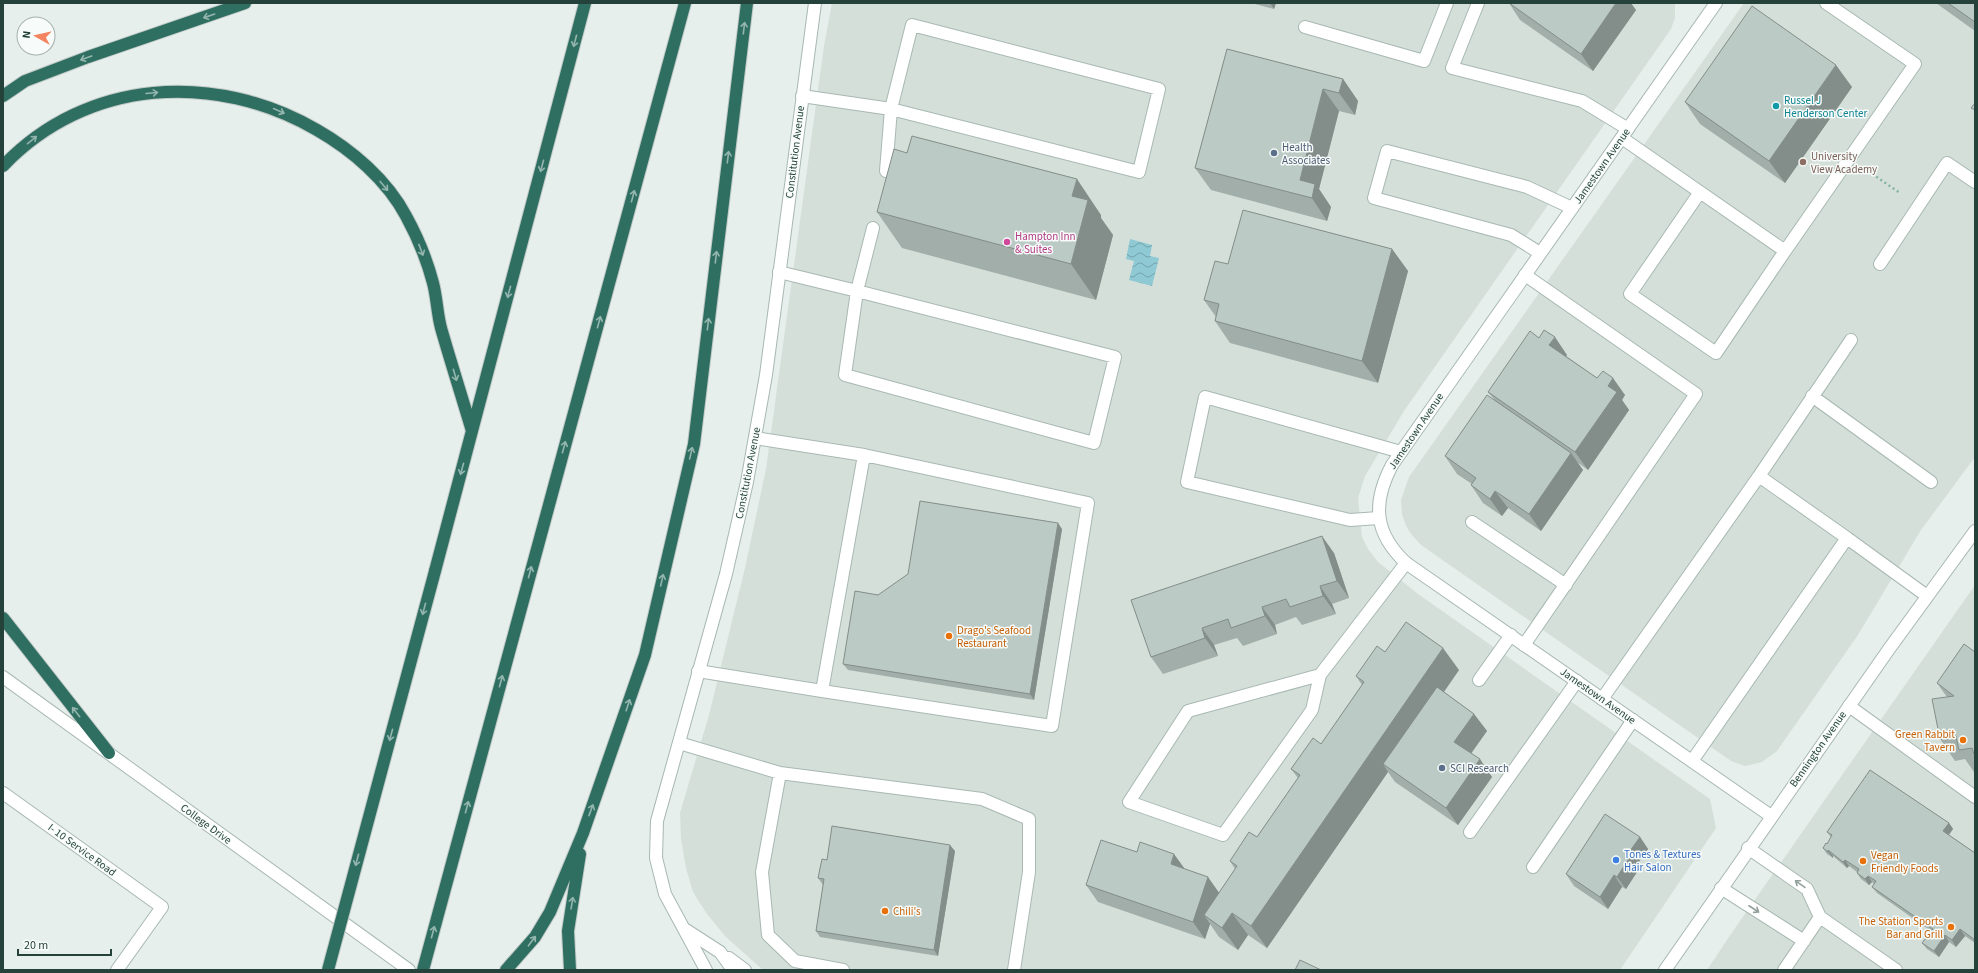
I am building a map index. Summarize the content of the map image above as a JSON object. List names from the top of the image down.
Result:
{
  "streets": {
    "street": [
      "Constitution Avenue",
      "Jamestown Avenue",
      "Bennington Avenue",
      "College Drive",
      "I- 10 Service Road"
    ]
  },
  "crossings": [
    ["Jamestown Avenue", "Bennington Avenue"]
  ],
  "places": [
    "Russel J Henderson Center",
    "Health Associates",
    "University View Academy",
    "Hampton Inn & Suites",
    "Drago's Seafood Restaurant",
    "Green Rabbit Tavern",
    "SCI Research",
    "Tones & Textures Hair Salon",
    "Vegan Friendly Foods",
    "Chili's",
    "The Station Sports Bar and Grill"
  ],
  "scale_bar": "20 m",
  "north": "left"
}
